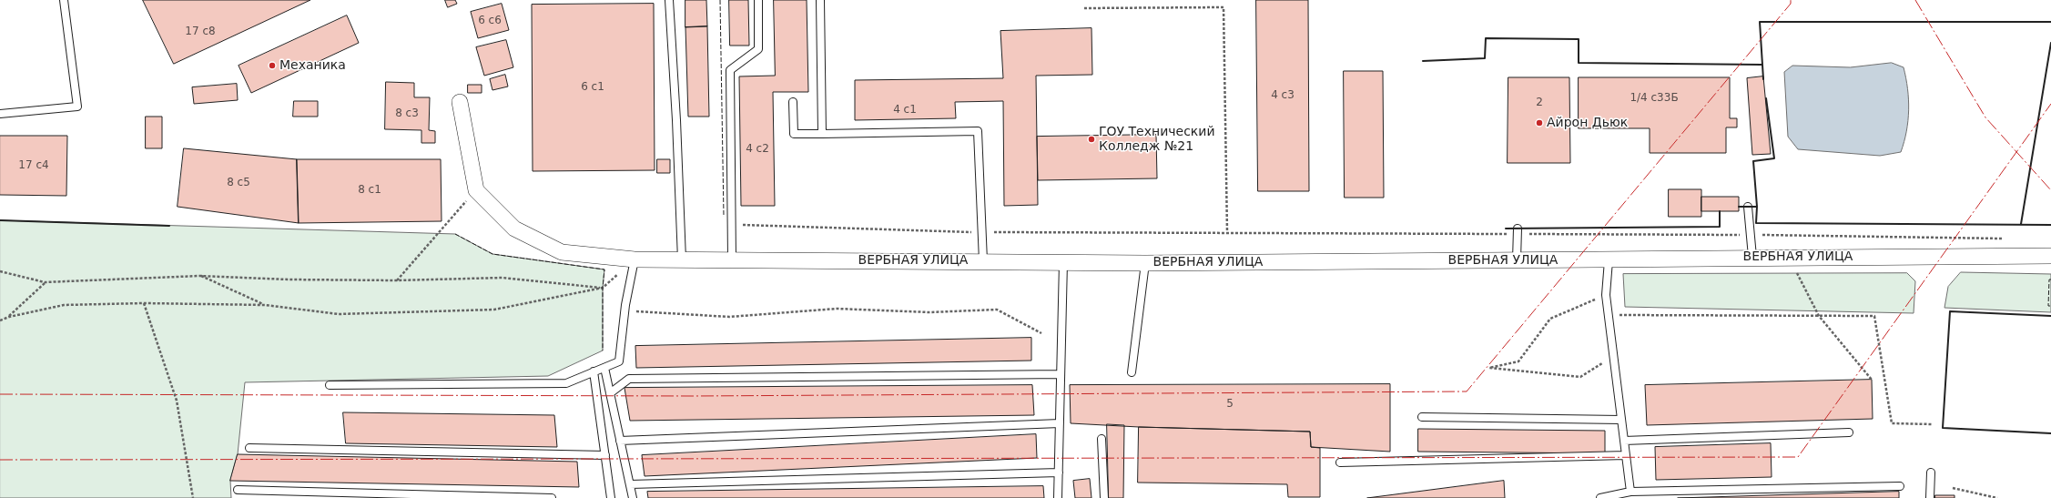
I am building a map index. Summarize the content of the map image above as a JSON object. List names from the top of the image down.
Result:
{
  "streets": {
    "street": ["ВЕРБНАЯ УЛИЦА"]
  },
  "places": ["Механика", "Айрон Дьюк", "ГОУ Технический Колледж №21"],
  "house_numbers": [
    "6 с6",
    "17 с8",
    "6 с1",
    "4 с3",
    "1/4 с33Б",
    "2",
    "4 с1",
    "8 с3",
    "4 с2",
    "17 с4",
    "8 с5",
    "8 с1",
    "5"
  ]
}
